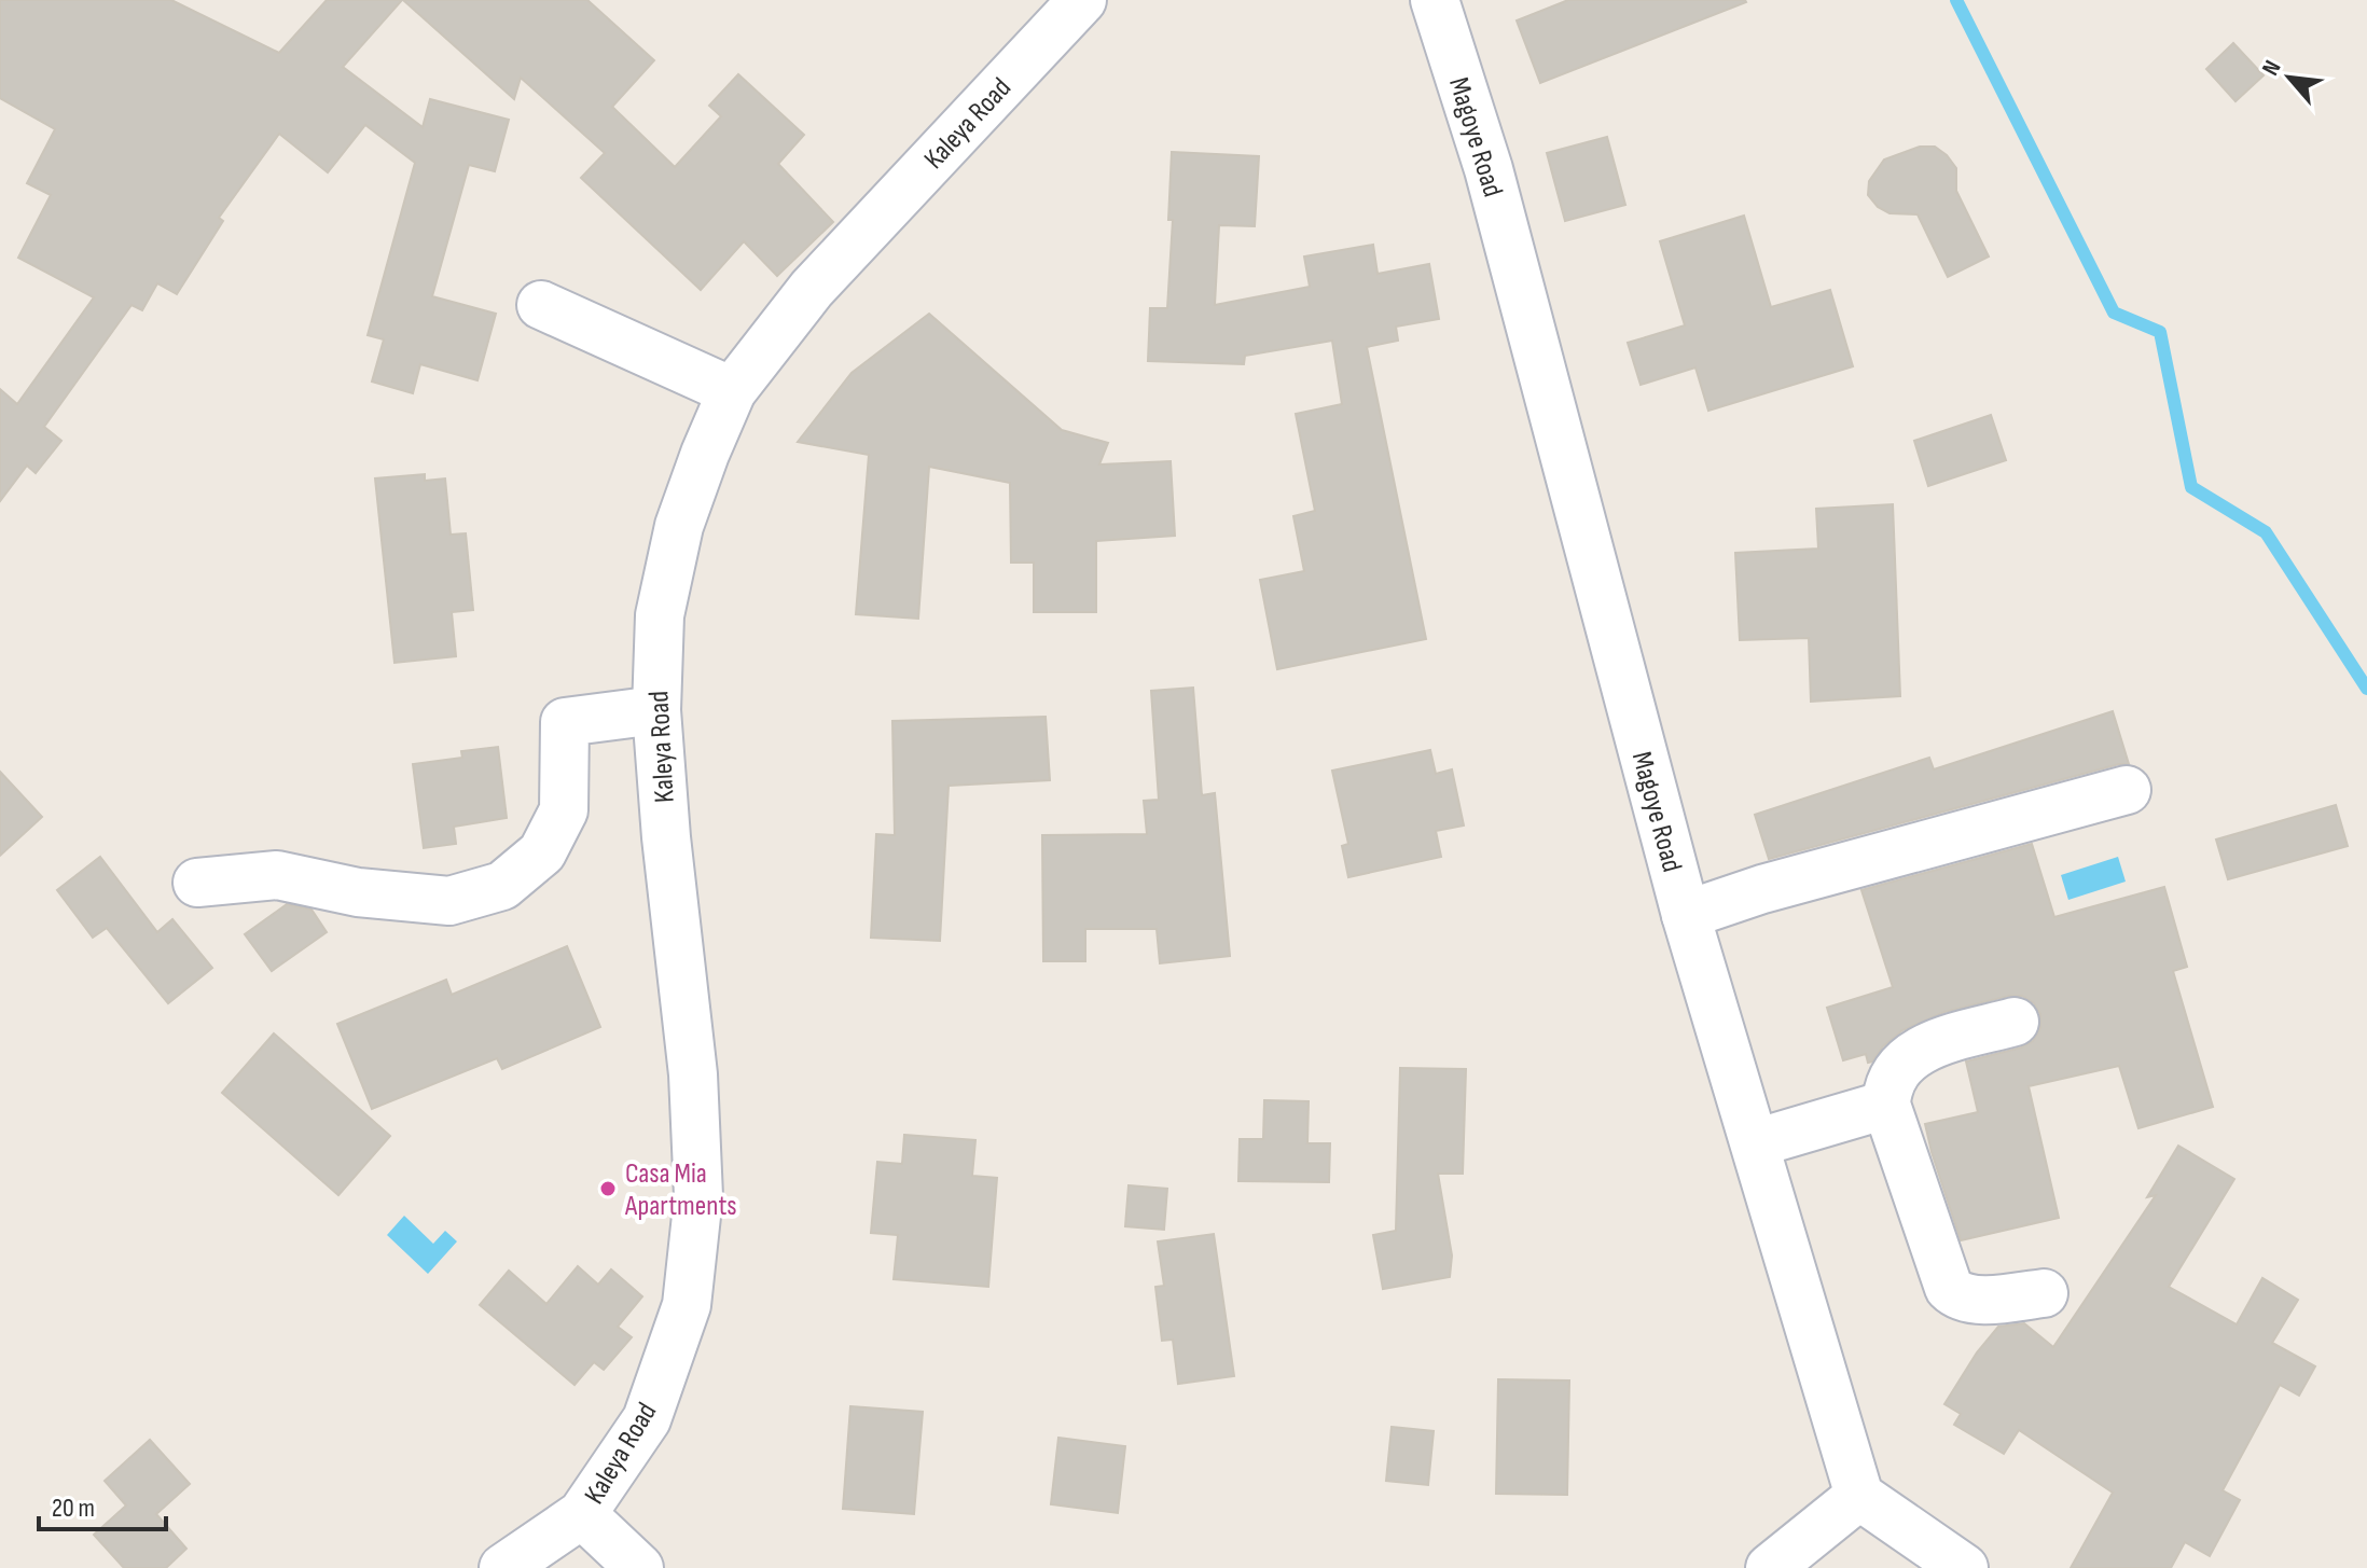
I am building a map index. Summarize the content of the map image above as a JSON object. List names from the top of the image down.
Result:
{
  "streets": {
    "street": ["Kaleya Road", "Magoye Road"]
  },
  "places": ["Casa Mia Apartments"],
  "scale_bar": "20 m",
  "north": "top left"
}
